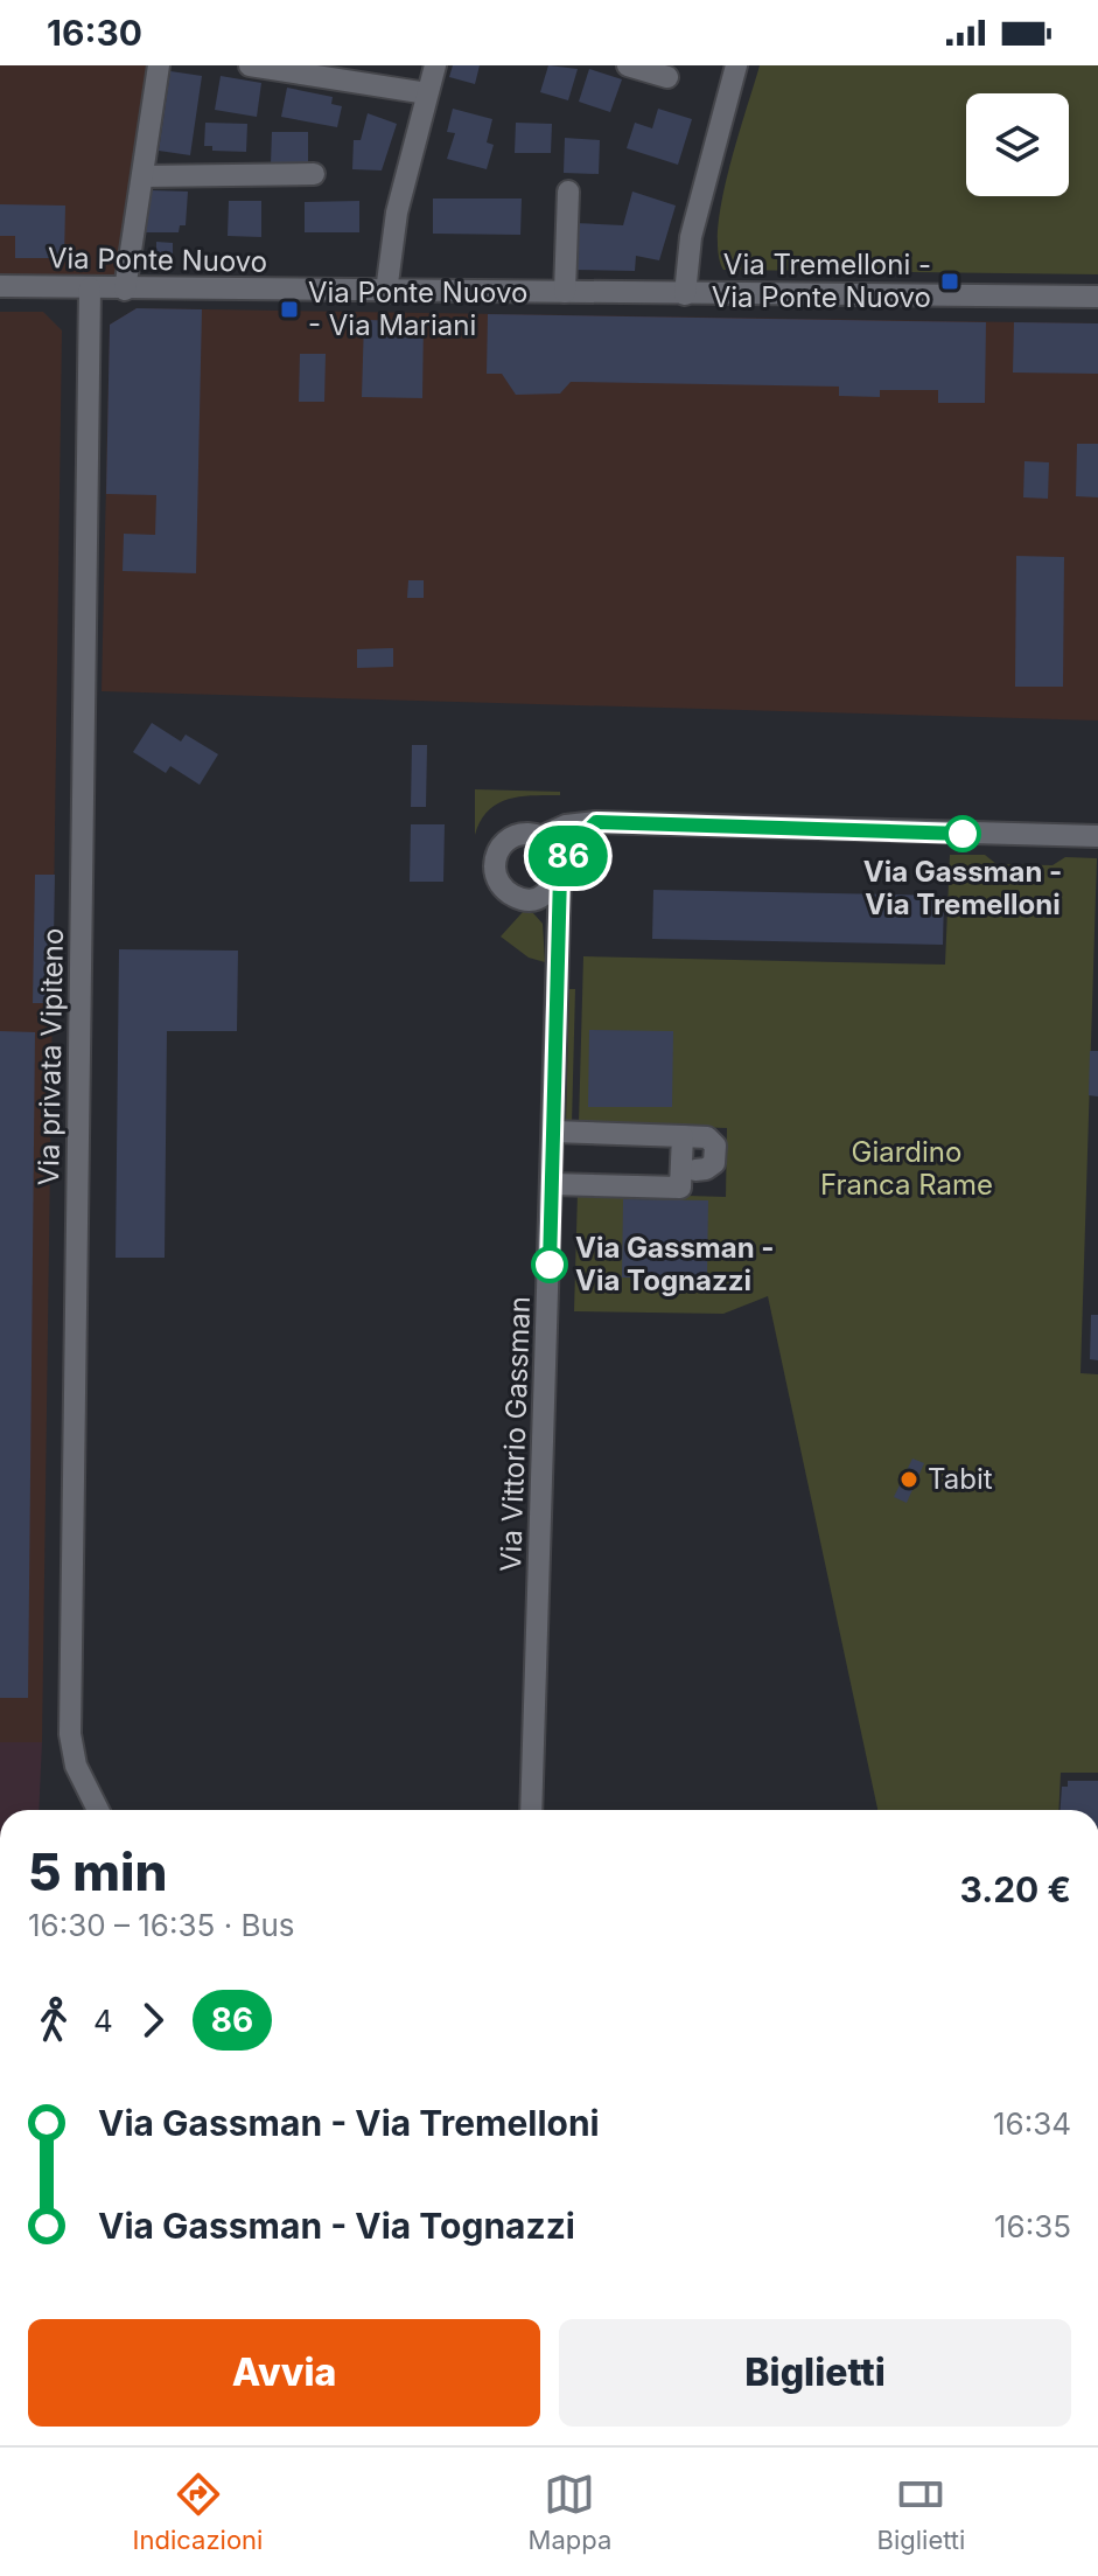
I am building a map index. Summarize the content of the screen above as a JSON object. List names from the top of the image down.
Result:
{
  "streets": {
    "street": ["Via Ponte Nuovo", "Via privata Vipiteno", "Via Vittorio Gassman"]
  },
  "crossings": [
    ["Via Ponte Nuovo", "Via privata Vipiteno"]
  ],
  "parks": ["Giardino Franca Rame"],
  "places": {
    "transit": ["Via Tremelloni - Via Ponte Nuovo", "Via Ponte Nuovo - Via Mariani"],
    "other": ["Via Gassman - Via Tremelloni", "Via Gassman - Via Tognazzi", "Tabit"]
  },
  "lines": ["bus line 86"],
  "page": {
    "status": "16:30",
    "on_map": "86",
    "heading": ["5 min", "16:30 – 16:35 · Bus", "3.20 €"],
    "legs": ["4", "86"],
    "list": [
      {
        "name": "Via Gassman - Via Tremelloni",
        "value": "16:34"
      },
      {
        "name": "Via Gassman - Via Tognazzi",
        "value": "16:35"
      }
    ],
    "buttons": ["Avvia", "Biglietti"],
    "tabs": ["Indicazioni", "Mappa", "Biglietti"]
  }
}
